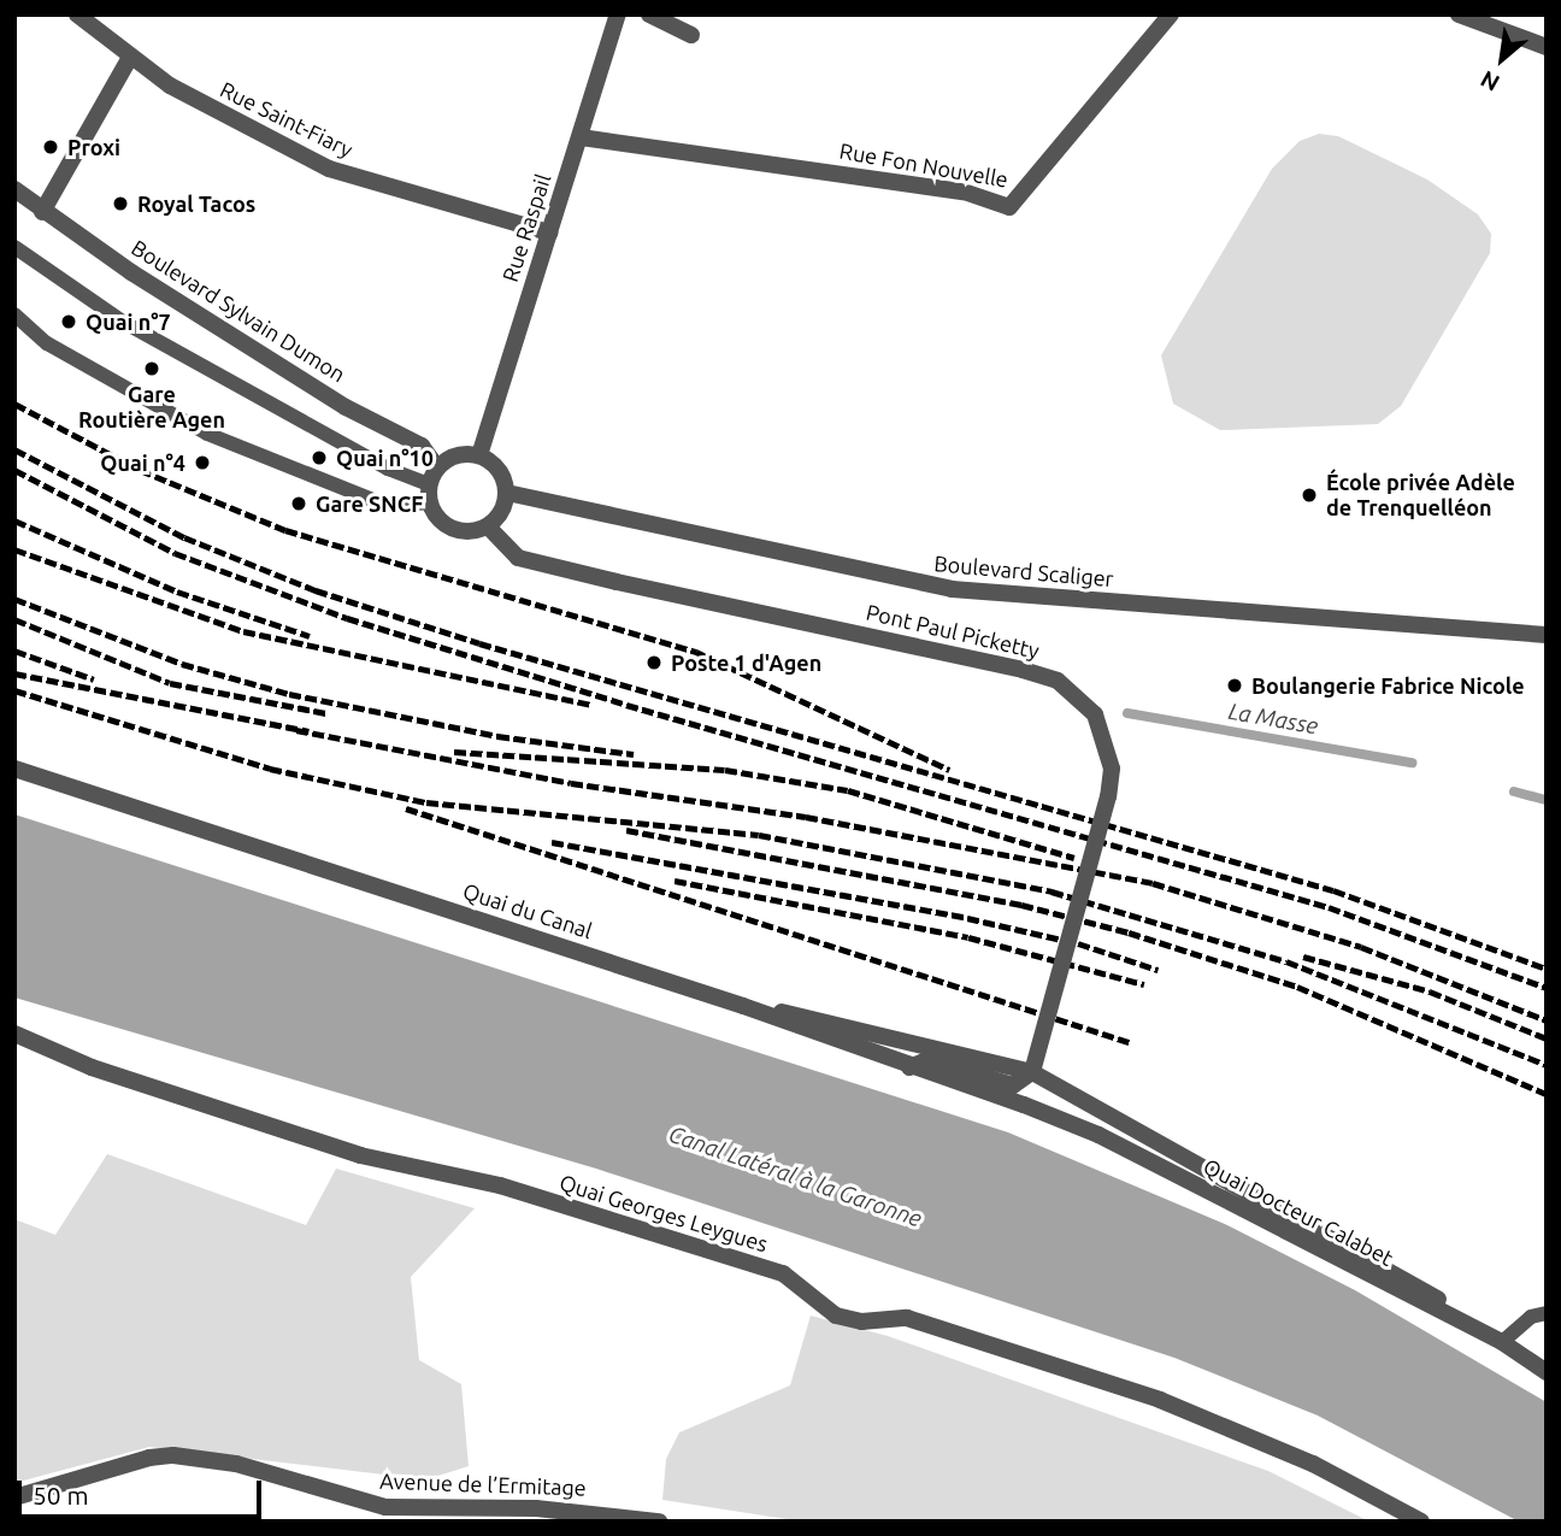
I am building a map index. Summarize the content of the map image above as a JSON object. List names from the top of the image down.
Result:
{
  "streets": {
    "street": [
      "Rue Saint-Fiary",
      "Rue Fon Nouvelle",
      "Rue Raspail",
      "Boulevard Sylvain Dumon",
      "Boulevard Scaliger",
      "Pont Paul Picketty",
      "Quai du Canal",
      "Quai Docteur Calabet",
      "Quai Georges Leygues",
      "Avenue de l’Ermitage"
    ]
  },
  "crossings": [
    ["Rue Saint-Fiary", "Rue Raspail"],
    ["Rue Fon Nouvelle", "Rue Raspail"],
    ["Rue Raspail", "Boulevard Sylvain Dumon"],
    ["Rue Raspail", "Boulevard Scaliger"],
    ["Rue Raspail", "Pont Paul Picketty"],
    ["Boulevard Sylvain Dumon", "Boulevard Scaliger"],
    ["Boulevard Sylvain Dumon", "Pont Paul Picketty"],
    ["Boulevard Scaliger", "Pont Paul Picketty"],
    ["Quai du Canal", "Quai Docteur Calabet"]
  ],
  "water": ["La Masse", "Canal Latéral à la Garonne"],
  "places": [
    "Proxi",
    "Royal Tacos",
    "Quai n°7",
    "Gare Routière Agen",
    "Quai n°10",
    "Quai n°4",
    "École privée Adèle de Trenquelléon",
    "Gare SNCF",
    "Poste 1 d'Agen",
    "Boulangerie Fabrice Nicole"
  ],
  "scale_bar": "50 m",
  "north": "bottom left"
}
